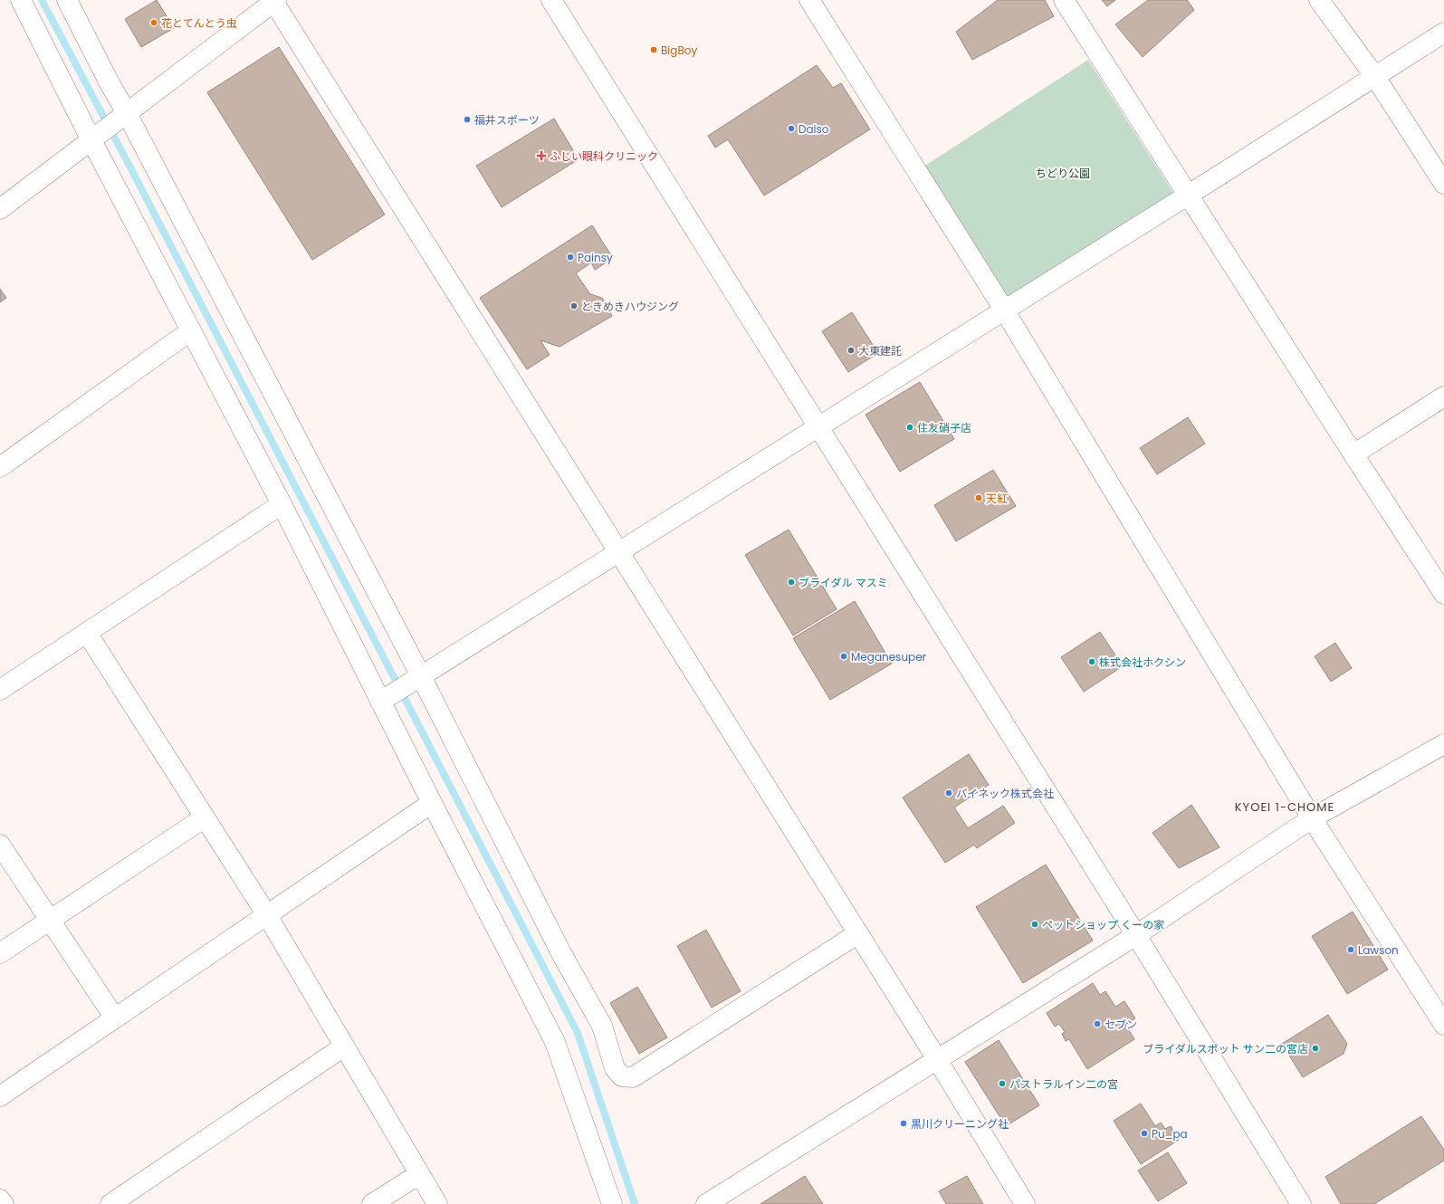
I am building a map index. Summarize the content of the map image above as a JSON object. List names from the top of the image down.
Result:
{
  "districts": ["KYOEI 1-CHOME"],
  "parks": ["ちどり公園"],
  "places": {
    "other": [
      "花とてんとう虫",
      "BigBoy",
      "福井スポーツ",
      "Daiso",
      "Painsy",
      "ときめきハウジング",
      "大東建託",
      "住友硝子店",
      "天紅",
      "ブライダル マスミ",
      "Meganesuper",
      "株式会社ホクシン",
      "パイネック株式会社",
      "ペットショップ くーの家",
      "Lawson",
      "セブン",
      "ブライダルスポット サン二の宮店",
      "パストラルイン二の宮",
      "黒川クリーニング社",
      "Pu_pa"
    ],
    "health": ["ふじい眼科クリニック"]
  }
}
